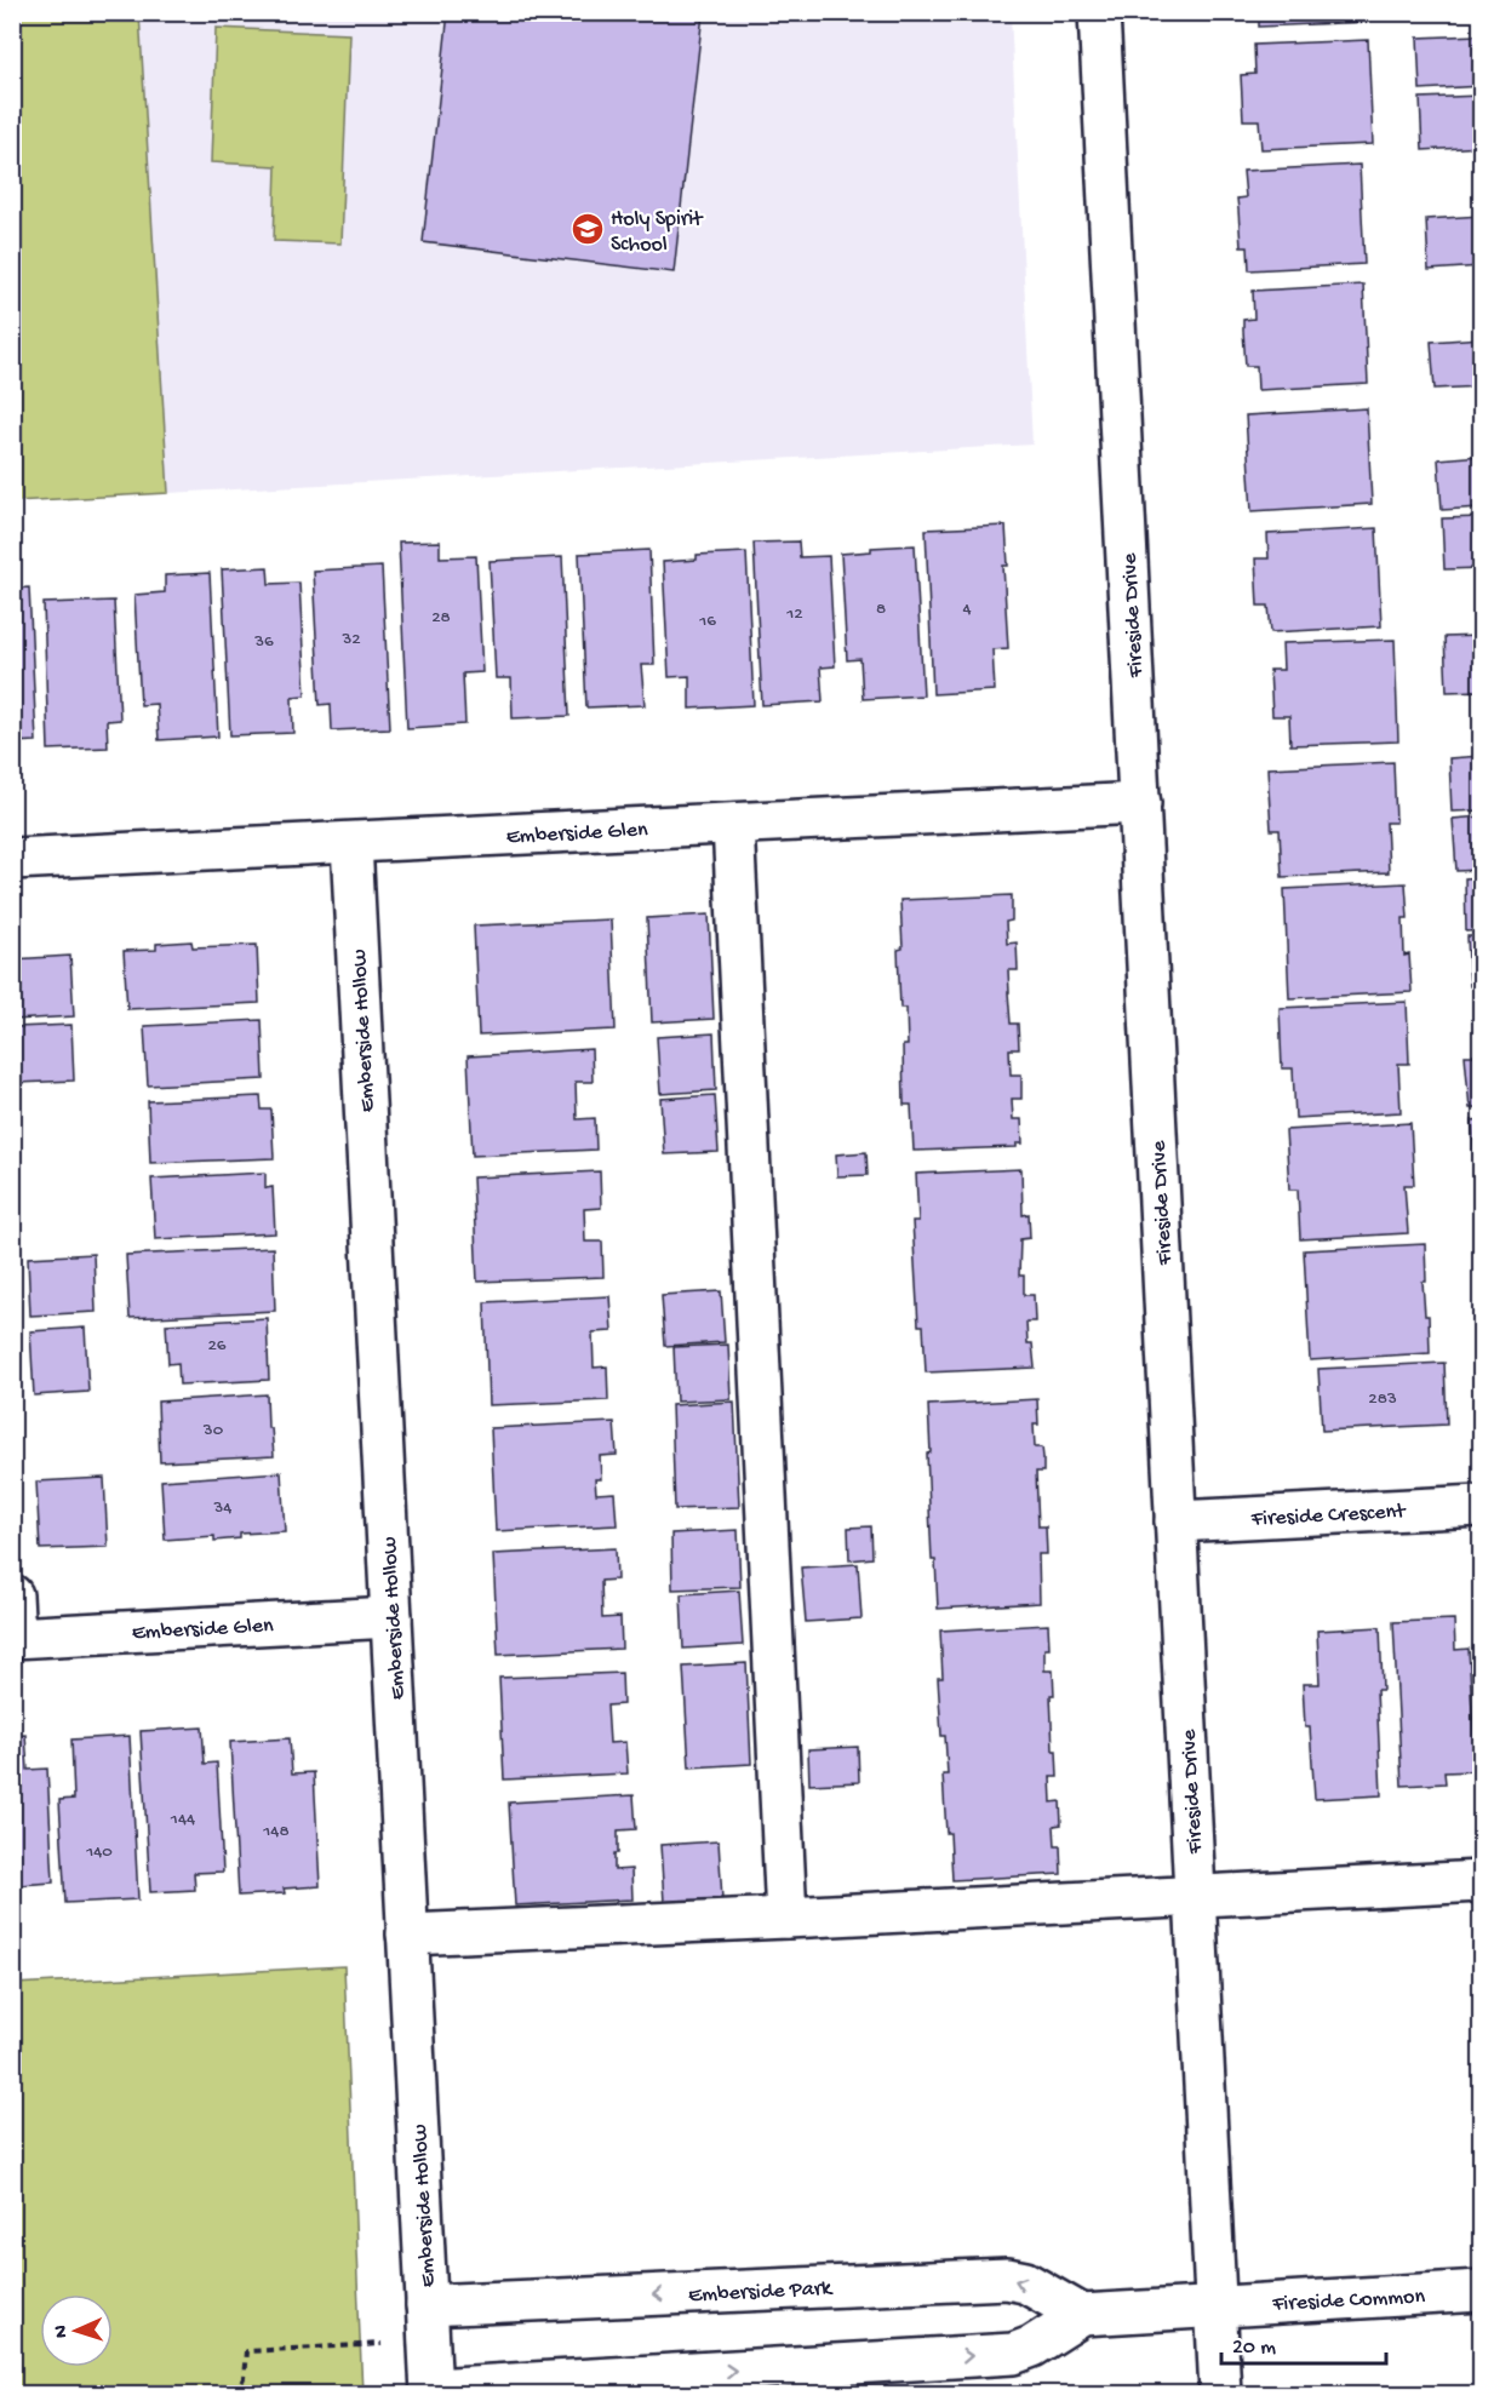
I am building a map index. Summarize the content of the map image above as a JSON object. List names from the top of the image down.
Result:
{
  "streets": {
    "street": [
      "Fireside Drive",
      "Emberside Glen",
      "Emberside Hollow",
      "Fireside Crescent",
      "Emberside Park",
      "Fireside Common"
    ]
  },
  "crossings": [
    ["Fireside Drive", "Emberside Glen"],
    ["Fireside Drive", "Fireside Crescent"],
    ["Fireside Drive", "Fireside Common"],
    ["Emberside Glen", "Emberside Hollow"],
    ["Emberside Hollow", "Emberside Park"]
  ],
  "places": {
    "school or university": ["Holy Spirit School"]
  },
  "house_numbers": [
    "8",
    "4",
    "12",
    "28",
    "16",
    "32",
    "36",
    "26",
    "283",
    "30",
    "34",
    "144",
    "148",
    "140"
  ],
  "scale_bar": "20 m",
  "north": "left"
}
